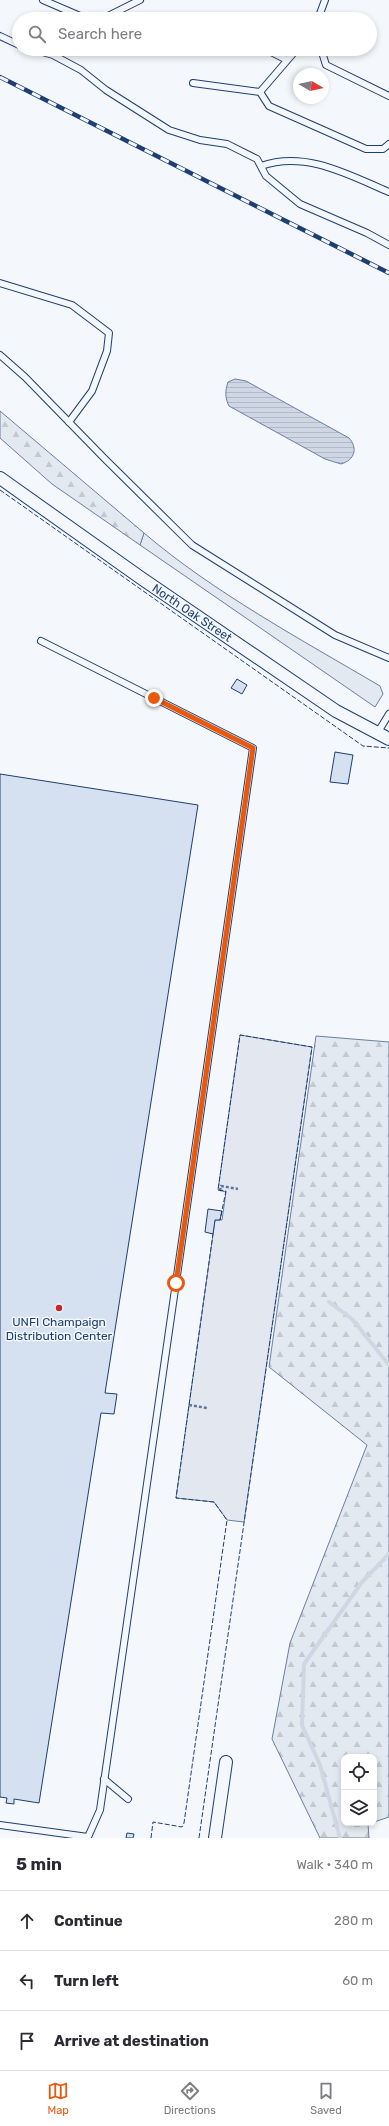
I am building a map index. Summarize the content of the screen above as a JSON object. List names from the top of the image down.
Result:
{
  "streets": {
    "street": ["North Oak Street"]
  },
  "places": ["UNFI Champaign Distribution Center"],
  "north": "right",
  "page": {
    "search": "Search here",
    "heading": ["5 min", "Walk · 340 m"],
    "list": [
      ["Continue", "280 m"],
      ["Turn left", "60 m"],
      "Arrive at destination"
    ],
    "nav": ["Map", "Directions", "Saved"]
  }
}
